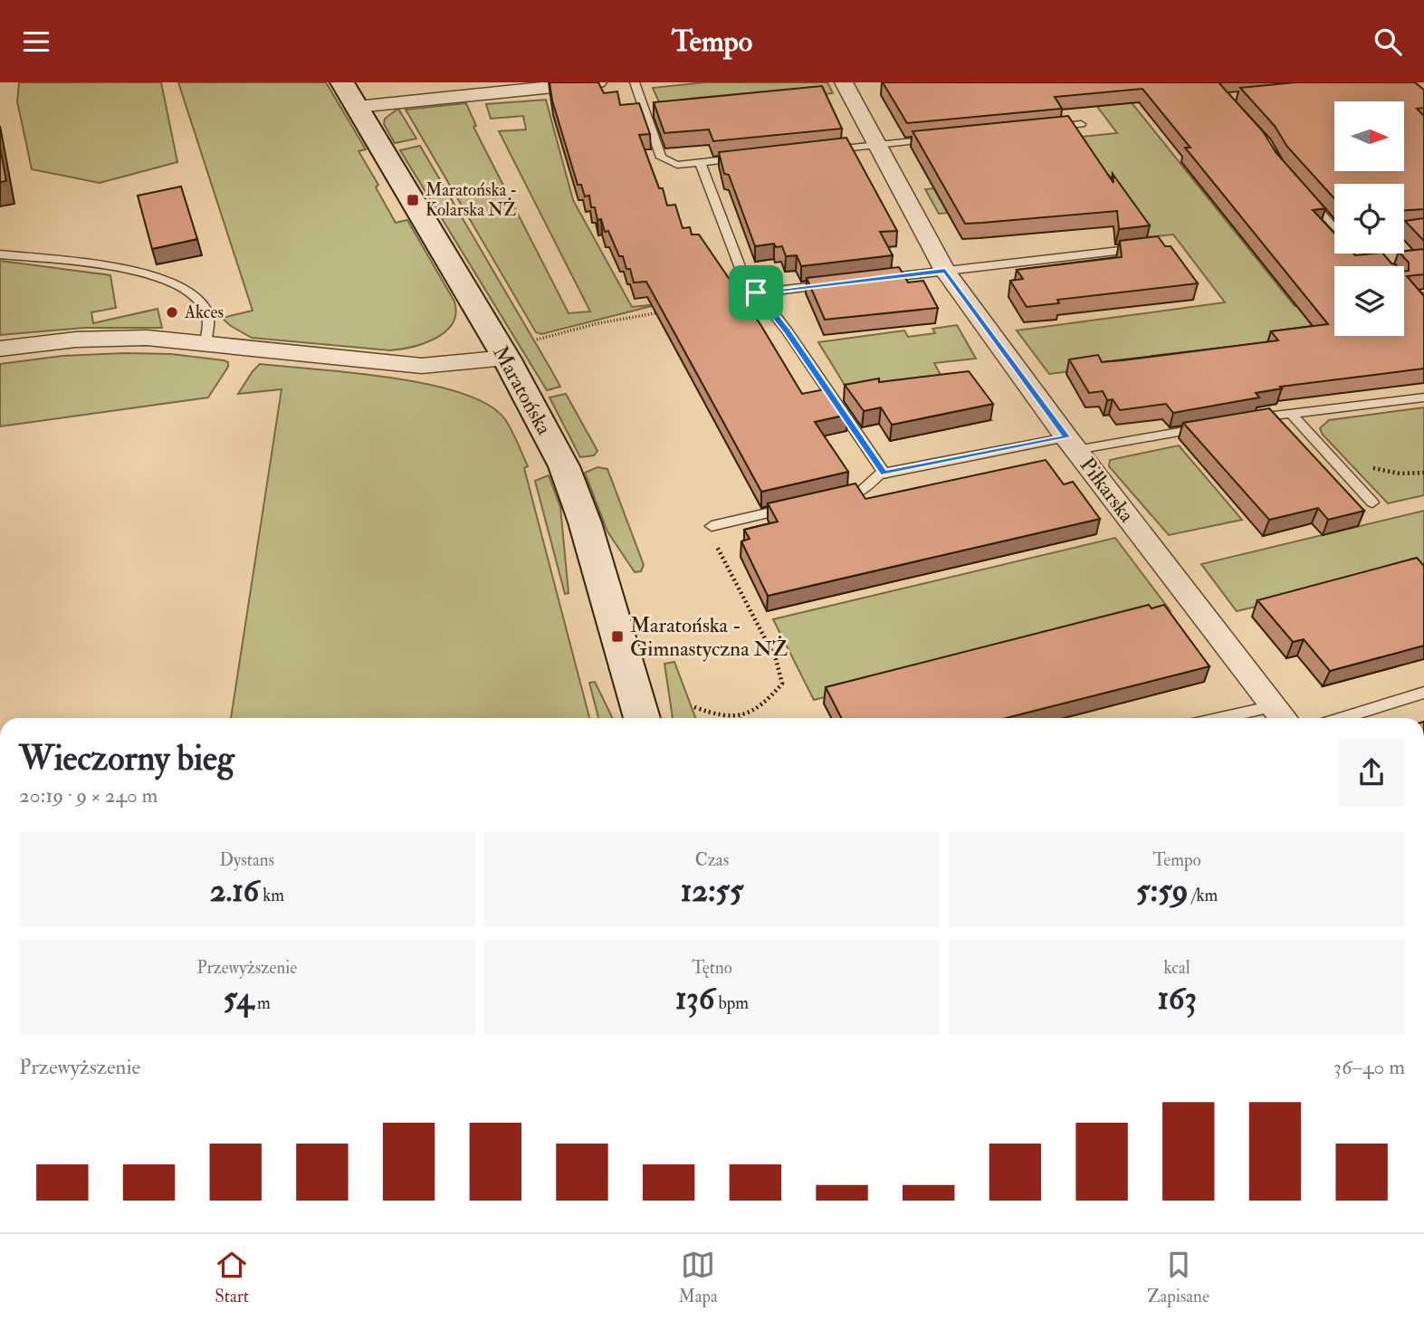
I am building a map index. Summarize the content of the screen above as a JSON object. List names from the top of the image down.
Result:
{
  "streets": {
    "main road": ["Maratońska"],
    "street": ["Piłkarska"]
  },
  "places": {
    "transit": ["Maratońska - Kolarska NŻ", "Maratońska - Gimnastyczna NŻ"],
    "other": ["Akces"]
  },
  "north": "right",
  "page": {
    "header": "Tempo",
    "heading": ["Wieczorny bieg", "20:19 · 9 × 240 m"],
    "stats": [
      ["Dystans", "2.16 km"],
      ["Czas", "12:55"],
      ["Tempo", "5:59 /km"],
      ["Przewyższenie", "54 m"],
      ["Tętno", "136 bpm"],
      ["kcal", "163"]
    ],
    "chart": ["Przewyższenie", "36–40 m"],
    "tabs": ["Start", "Mapa", "Zapisane"]
  }
}
